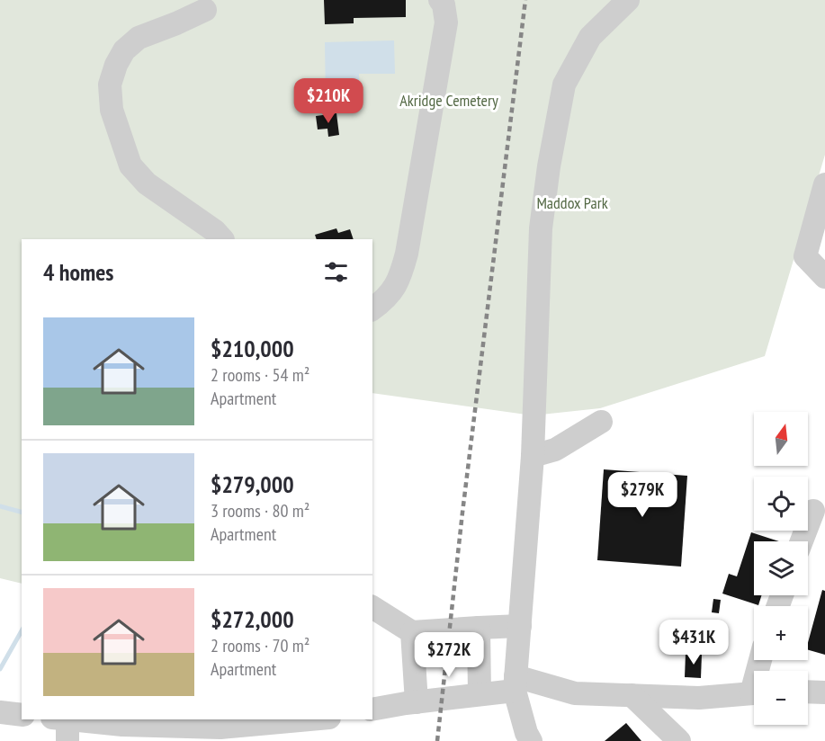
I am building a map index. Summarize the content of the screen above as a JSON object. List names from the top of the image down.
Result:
{
  "parks": ["Akridge Cemetery", "Maddox Park"],
  "north": "top",
  "page": {
    "price": [
      "$210K",
      "$279K",
      "$431K",
      "$272K"
    ],
    "heading": "4 homes",
    "list": [
      {
        "name": "$210,000",
        "note": "2 rooms · 54 m² · Apartment"
      },
      {
        "name": "$279,000",
        "note": "3 rooms · 80 m² · Apartment"
      },
      {
        "name": "$272,000",
        "note": "2 rooms · 70 m² · Apartment"
      }
    ],
    "map_buttons": ["+", "−"]
  }
}
